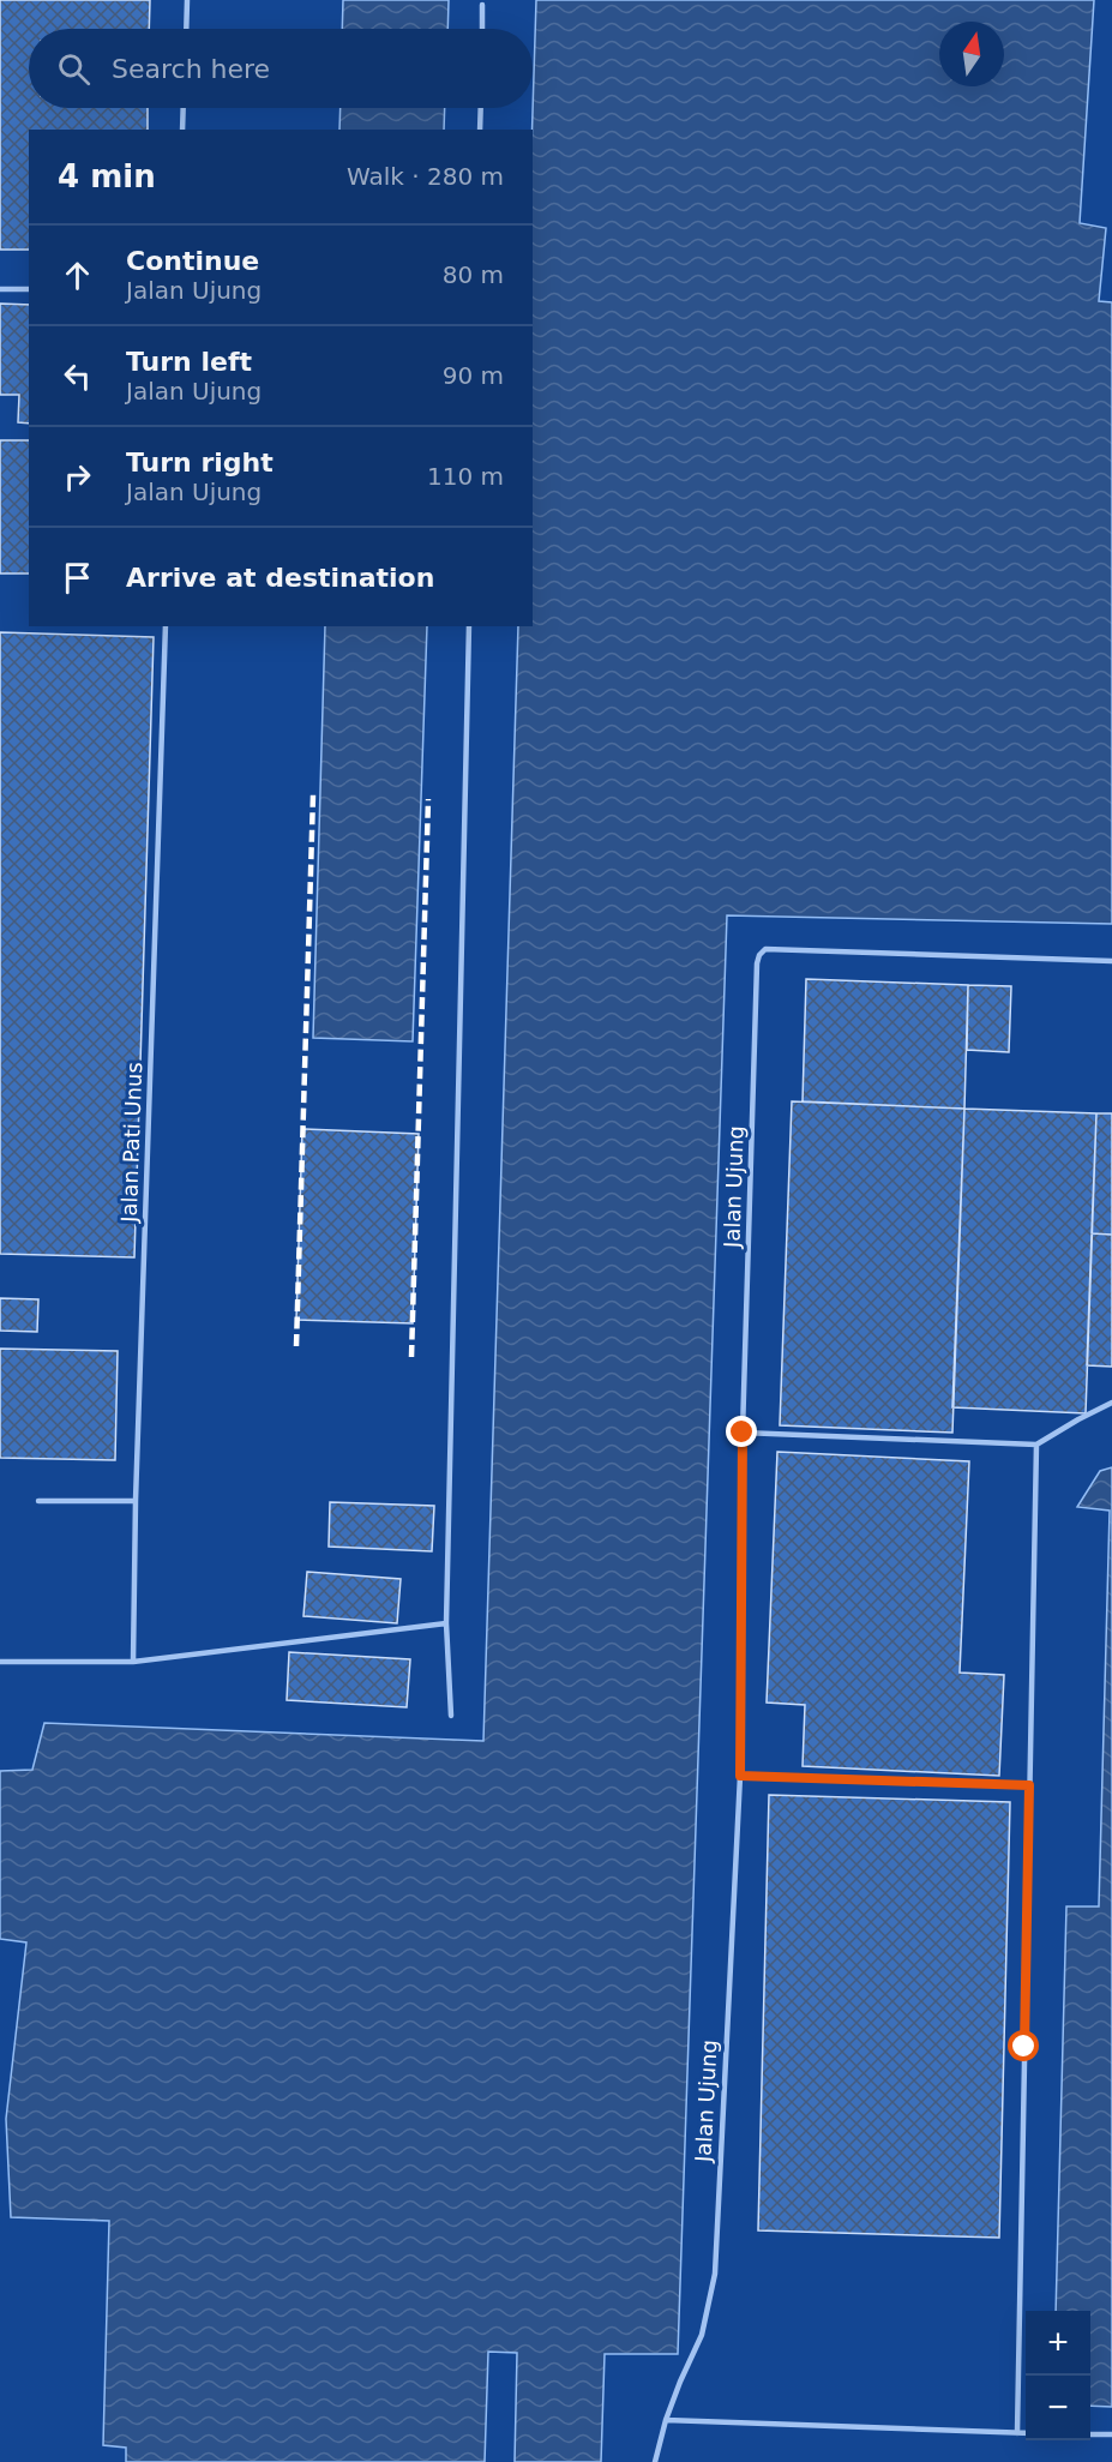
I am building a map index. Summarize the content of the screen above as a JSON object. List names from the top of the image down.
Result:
{
  "streets": {
    "lane": ["Jalan Pati Unus", "Jalan Ujung"]
  },
  "north": "top",
  "page": {
    "search": "Search here",
    "heading": ["4 min", "Walk · 280 m"],
    "list": [
      ["Continue", "Jalan Ujung", "80 m"],
      ["Turn left", "Jalan Ujung", "90 m"],
      ["Turn right", "Jalan Ujung", "110 m"],
      "Arrive at destination"
    ],
    "map_buttons": ["+", "−"]
  }
}
